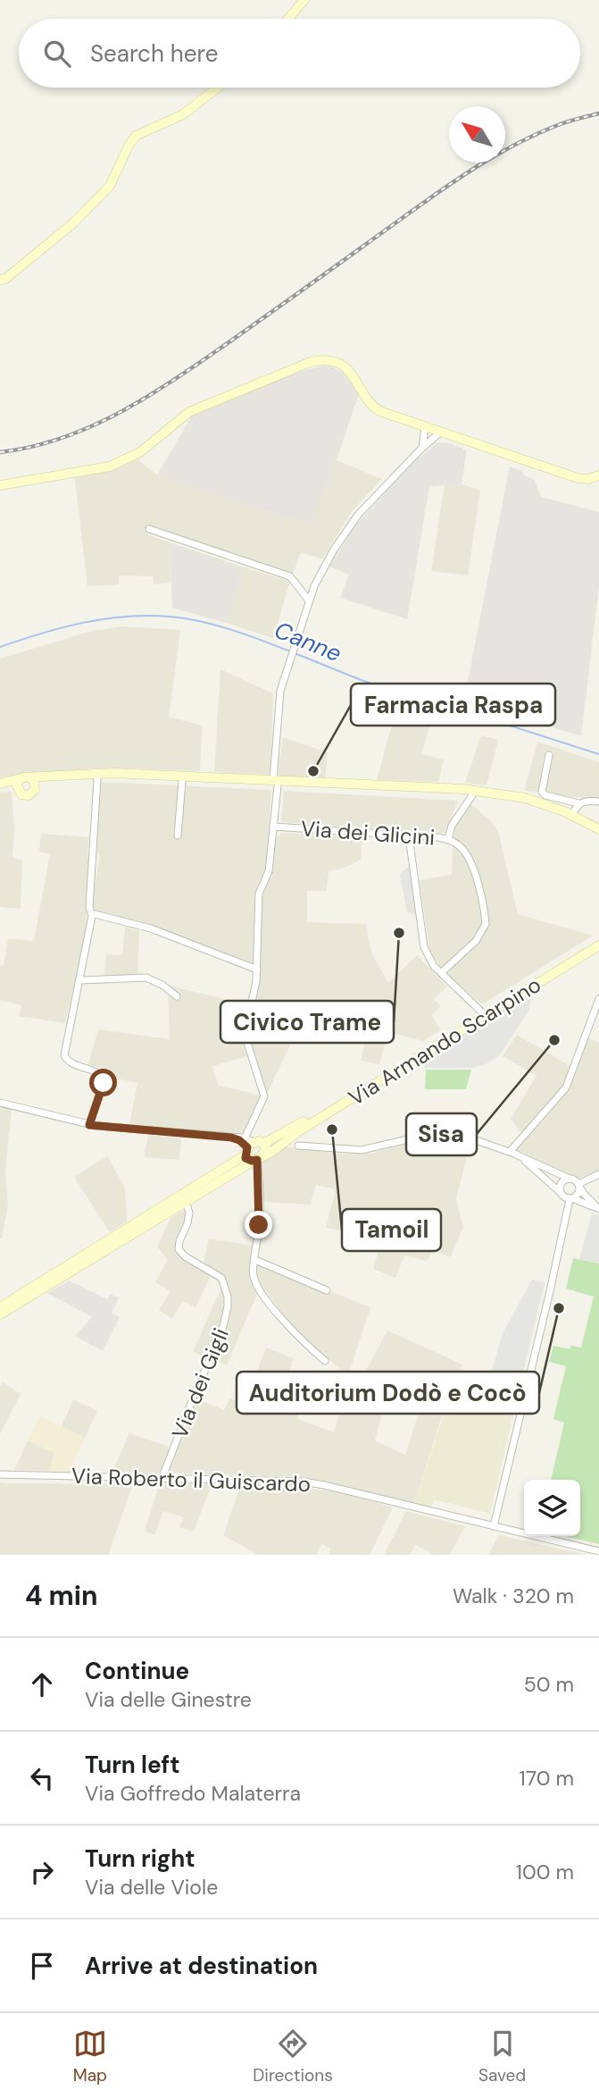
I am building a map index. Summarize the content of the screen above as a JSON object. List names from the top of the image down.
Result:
{
  "streets": {
    "street": [
      "Via dei Glicini",
      "Via Armando Scarpino",
      "Via dei Gigli",
      "Via Roberto il Guiscardo"
    ]
  },
  "crossings": [
    ["Via Armando Scarpino", "Via dei Gigli"],
    ["Via dei Gigli", "Via Roberto il Guiscardo"]
  ],
  "water": ["Canne"],
  "places": [
    "Farmacia Raspa",
    "Civico Trame",
    "Sisa",
    "Tamoil",
    "Auditorium Dodò e Cocò"
  ],
  "north": "top left",
  "page": {
    "search": "Search here",
    "heading": ["4 min", "Walk · 320 m"],
    "list": [
      ["Continue", "Via delle Ginestre", "50 m"],
      ["Turn left", "Via Goffredo Malaterra", "170 m"],
      ["Turn right", "Via delle Viole", "100 m"],
      "Arrive at destination"
    ],
    "nav": ["Map", "Directions", "Saved"]
  }
}
